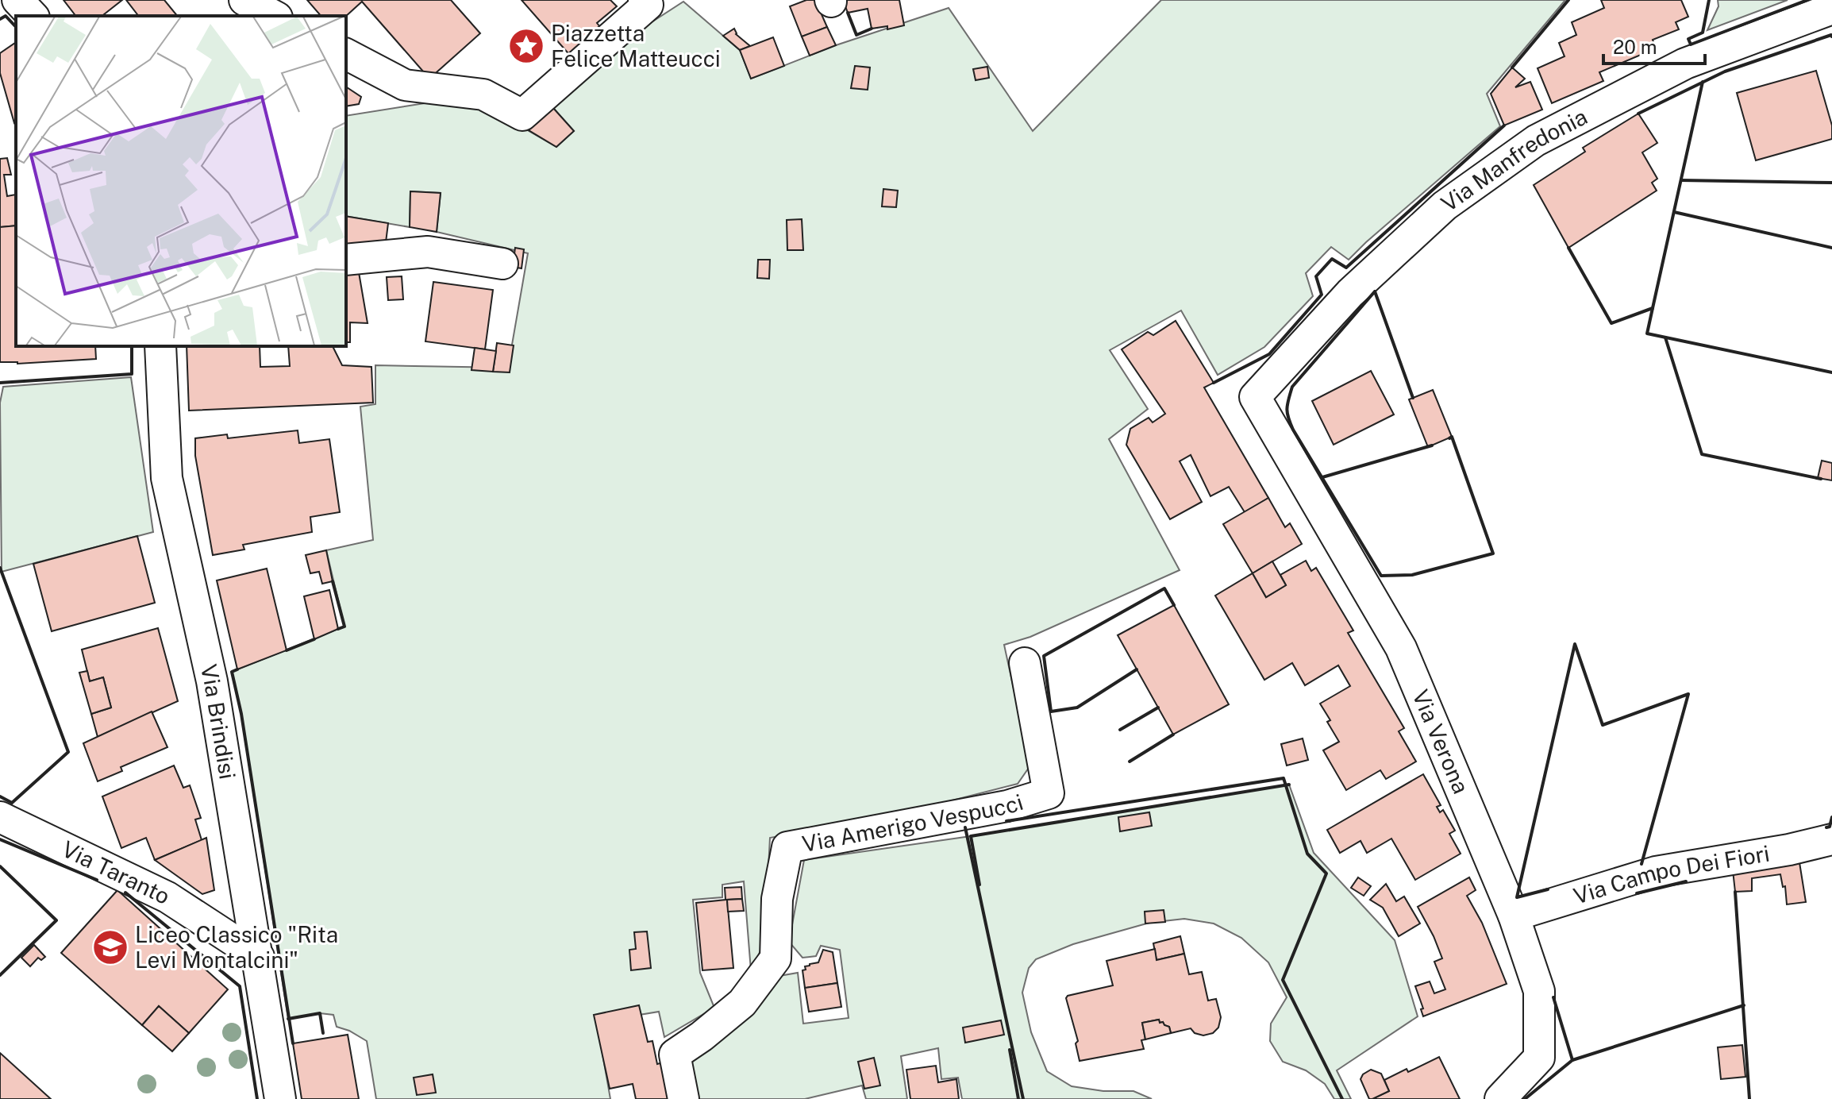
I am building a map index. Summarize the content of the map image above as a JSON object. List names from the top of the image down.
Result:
{
  "streets": {
    "street": [
      "Via Manfredonia",
      "Via Brindisi",
      "Via Verona",
      "Via Amerigo Vespucci",
      "Via Taranto",
      "Via Campo Dei Fiori"
    ]
  },
  "crossings": [
    ["Via Manfredonia", "Via Verona"],
    ["Via Brindisi", "Via Taranto"],
    ["Via Verona", "Via Campo Dei Fiori"]
  ],
  "places": {
    "place": ["Piazzetta Felice Matteucci"],
    "school or university": ["Liceo Classico \"Rita Levi Montalcini\""]
  },
  "scale_bar": "20 m"
}
